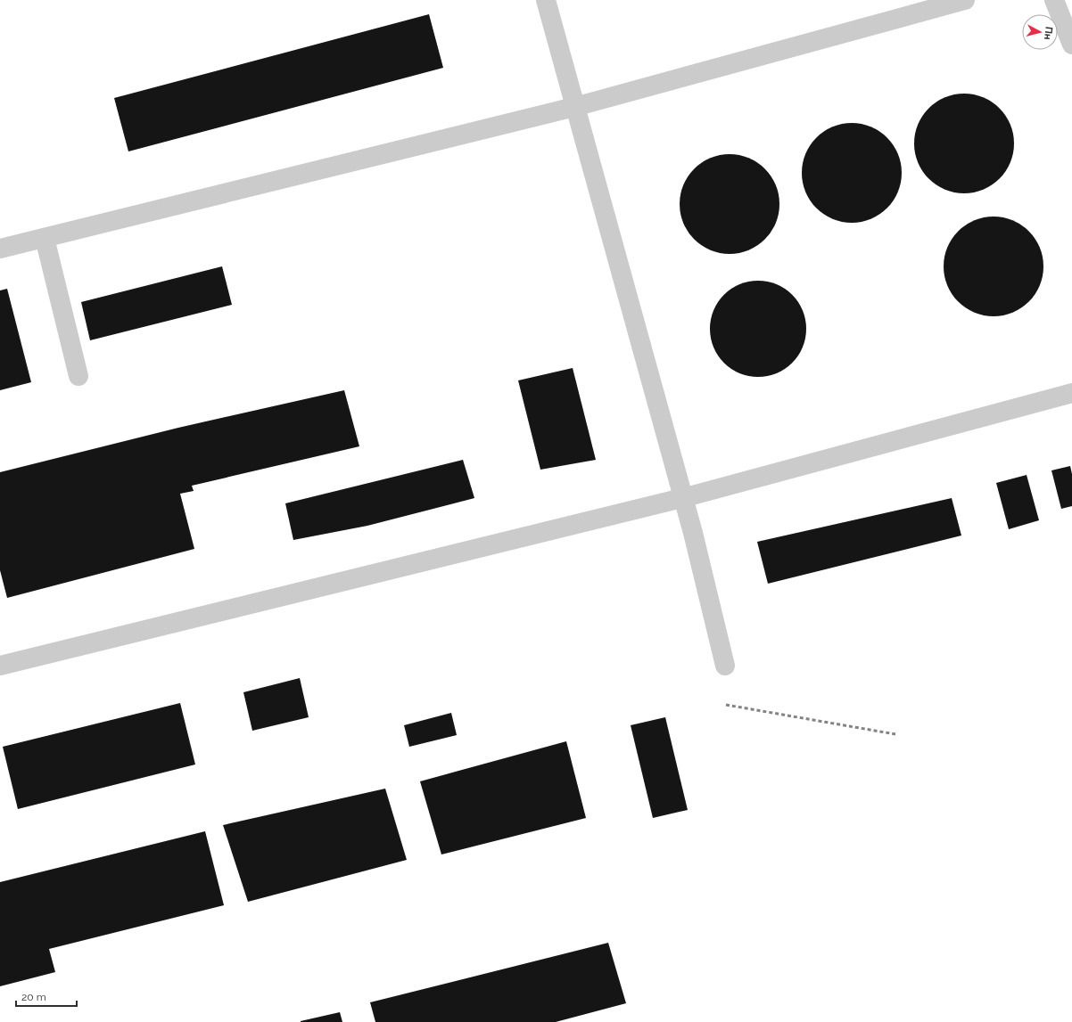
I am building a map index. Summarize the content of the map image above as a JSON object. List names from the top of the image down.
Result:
{
  "scale_bar": "20 m",
  "north": "right"
}
